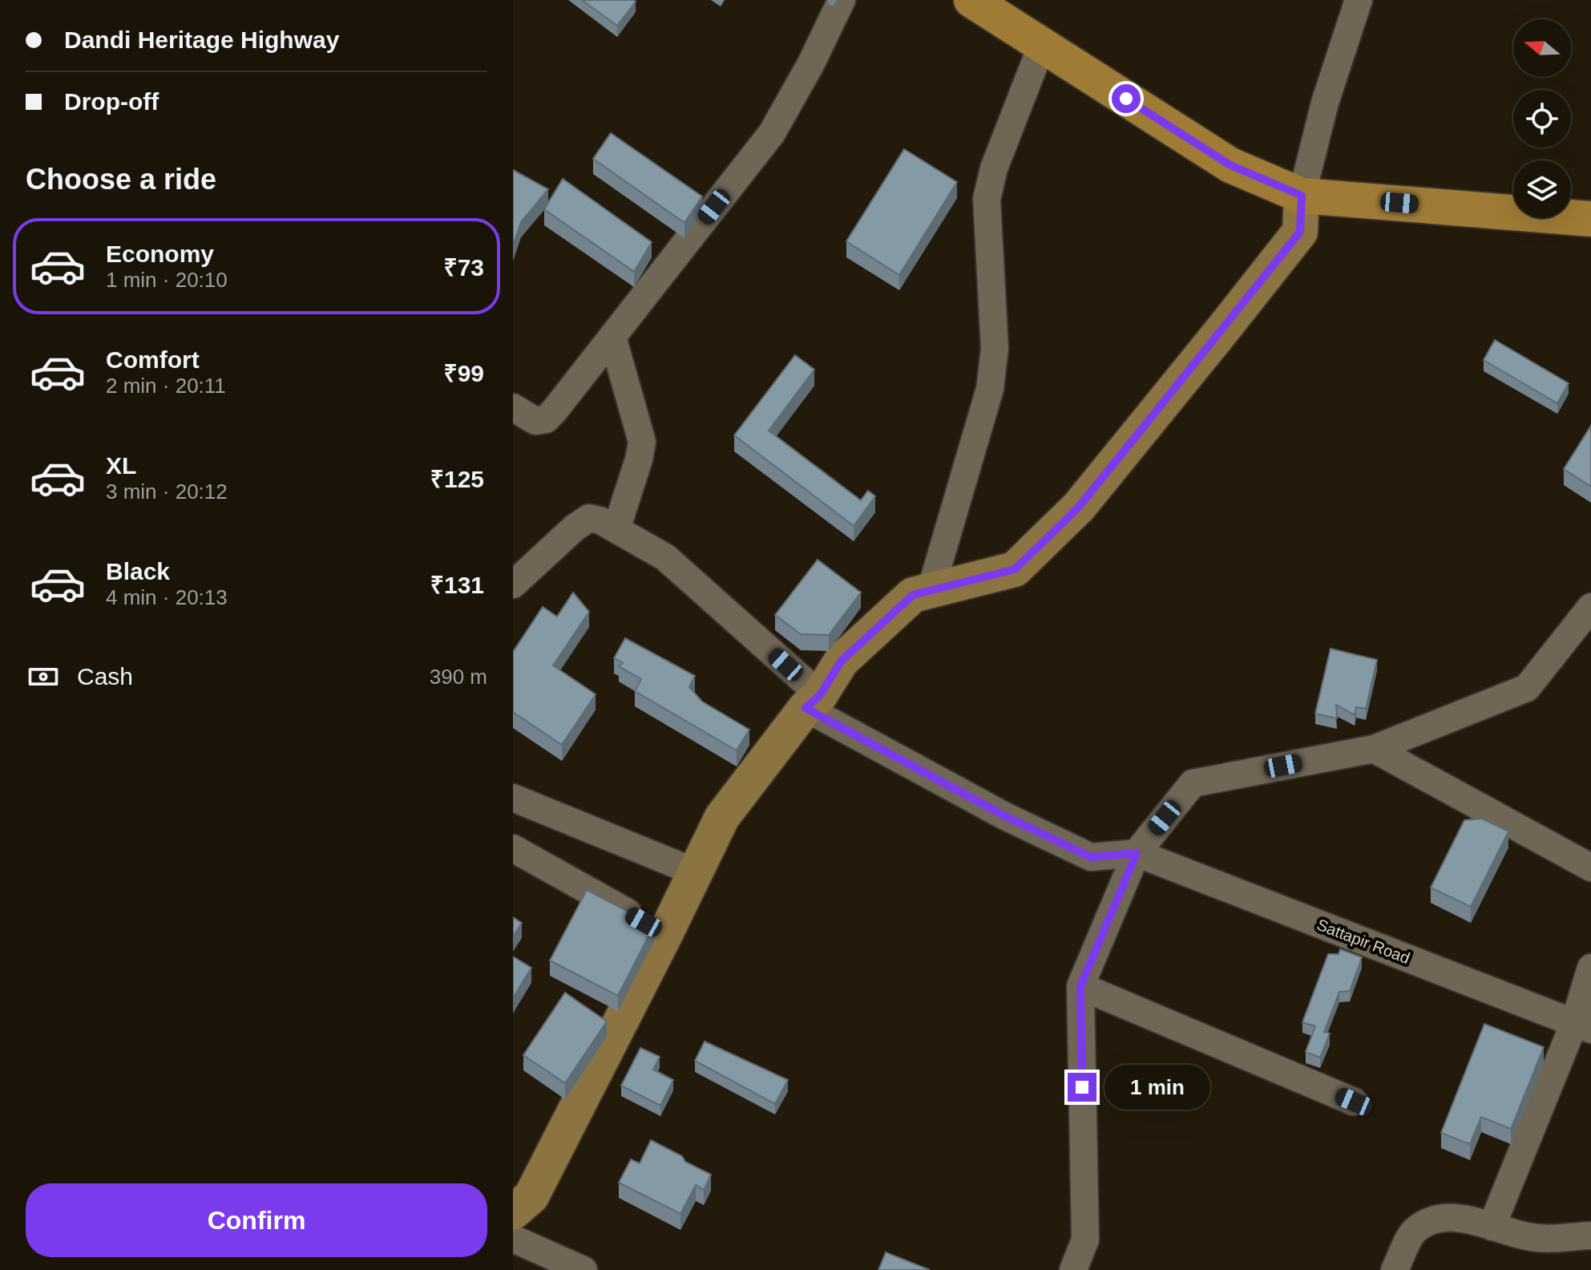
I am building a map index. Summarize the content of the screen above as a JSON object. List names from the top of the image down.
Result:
{
  "streets": {
    "street": ["Sattapir Road"]
  },
  "north": "left",
  "page": {
    "banner": ["Dandi Heritage Highway", "Drop-off"],
    "heading": "Choose a ride",
    "list": [
      {
        "name": "Economy",
        "note": "1 min · 20:10",
        "value": "₹73"
      },
      {
        "name": "Comfort",
        "note": "2 min · 20:11",
        "value": "₹99"
      },
      {
        "name": "XL",
        "note": "3 min · 20:12",
        "value": "₹125"
      },
      {
        "name": "Black",
        "note": "4 min · 20:13",
        "value": "₹131"
      }
    ],
    "pay": ["Cash", "390 m"],
    "bubble": "1 min",
    "buttons": "Confirm"
  }
}
